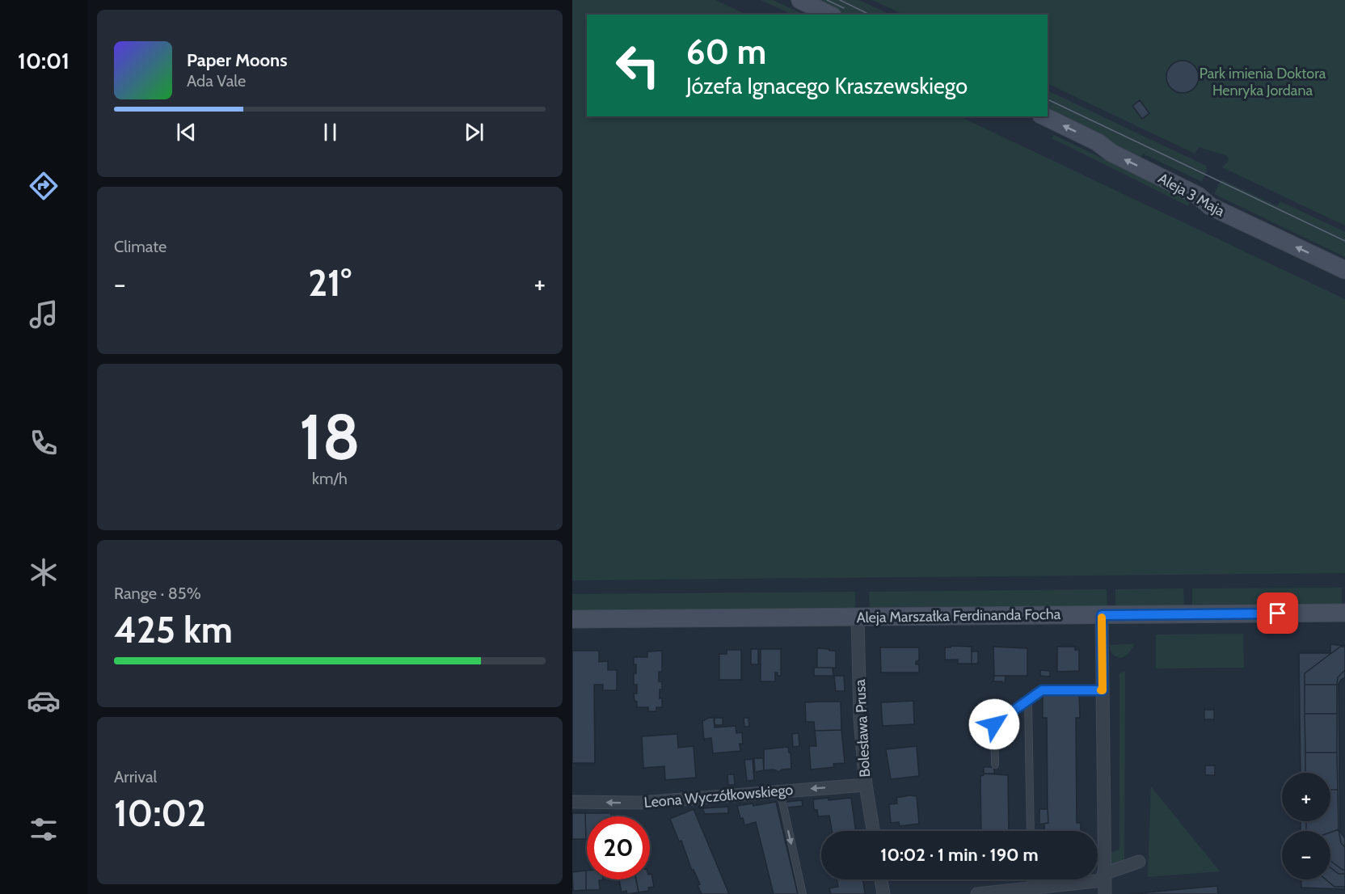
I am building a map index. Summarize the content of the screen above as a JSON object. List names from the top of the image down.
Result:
{
  "streets": {
    "street": [
      "Aleja 3 Maja",
      "Aleja Marszałka Ferdinanda Focha",
      "Bolesława Prusa",
      "Leona Wyczółkowskiego"
    ]
  },
  "crossings": [
    ["Aleja Marszałka Ferdinanda Focha", "Bolesława Prusa"],
    ["Bolesława Prusa", "Leona Wyczółkowskiego"]
  ],
  "one_way": ["Aleja 3 Maja", "Leona Wyczółkowskiego"],
  "parks": ["Park imienia Doktora Henryka Jordana"],
  "page": {
    "tabs": "10:01",
    "turn": ["60 m", "Józefa Ignacego Kraszewskiego"],
    "song": ["Paper Moons", "Ada Vale"],
    "tile": [
      "Climate",
      ["18", "km/h"],
      ["Range · 85%", "425 km"],
      ["Arrival", "10:02"]
    ],
    "heat": ["−", "21°", "+"],
    "map_buttons": ["+", "−"],
    "limit": "20",
    "trip": "10:02 · 1 min · 190 m"
  }
}
